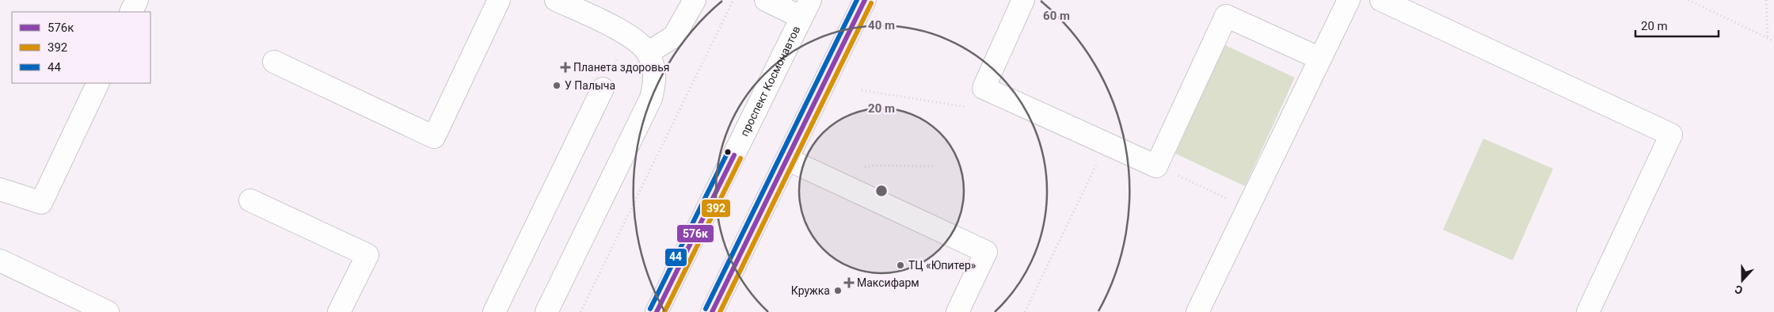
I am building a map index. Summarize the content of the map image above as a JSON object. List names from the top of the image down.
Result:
{
  "streets": {
    "street": ["проспект Космонавтов"]
  },
  "places": {
    "health": ["Планета здоровья", "Максифарм"],
    "other": ["У Палыча", "ТЦ «Юпитер»", "Кружка"]
  },
  "lines": ["transit line 576к", "transit line 44", "transit line 392"],
  "legend": ["576к", "392", "44"],
  "scale_bar": "20 m",
  "north": "bottom",
  "rings": ["60 m", "40 m", "20 m"]
}
